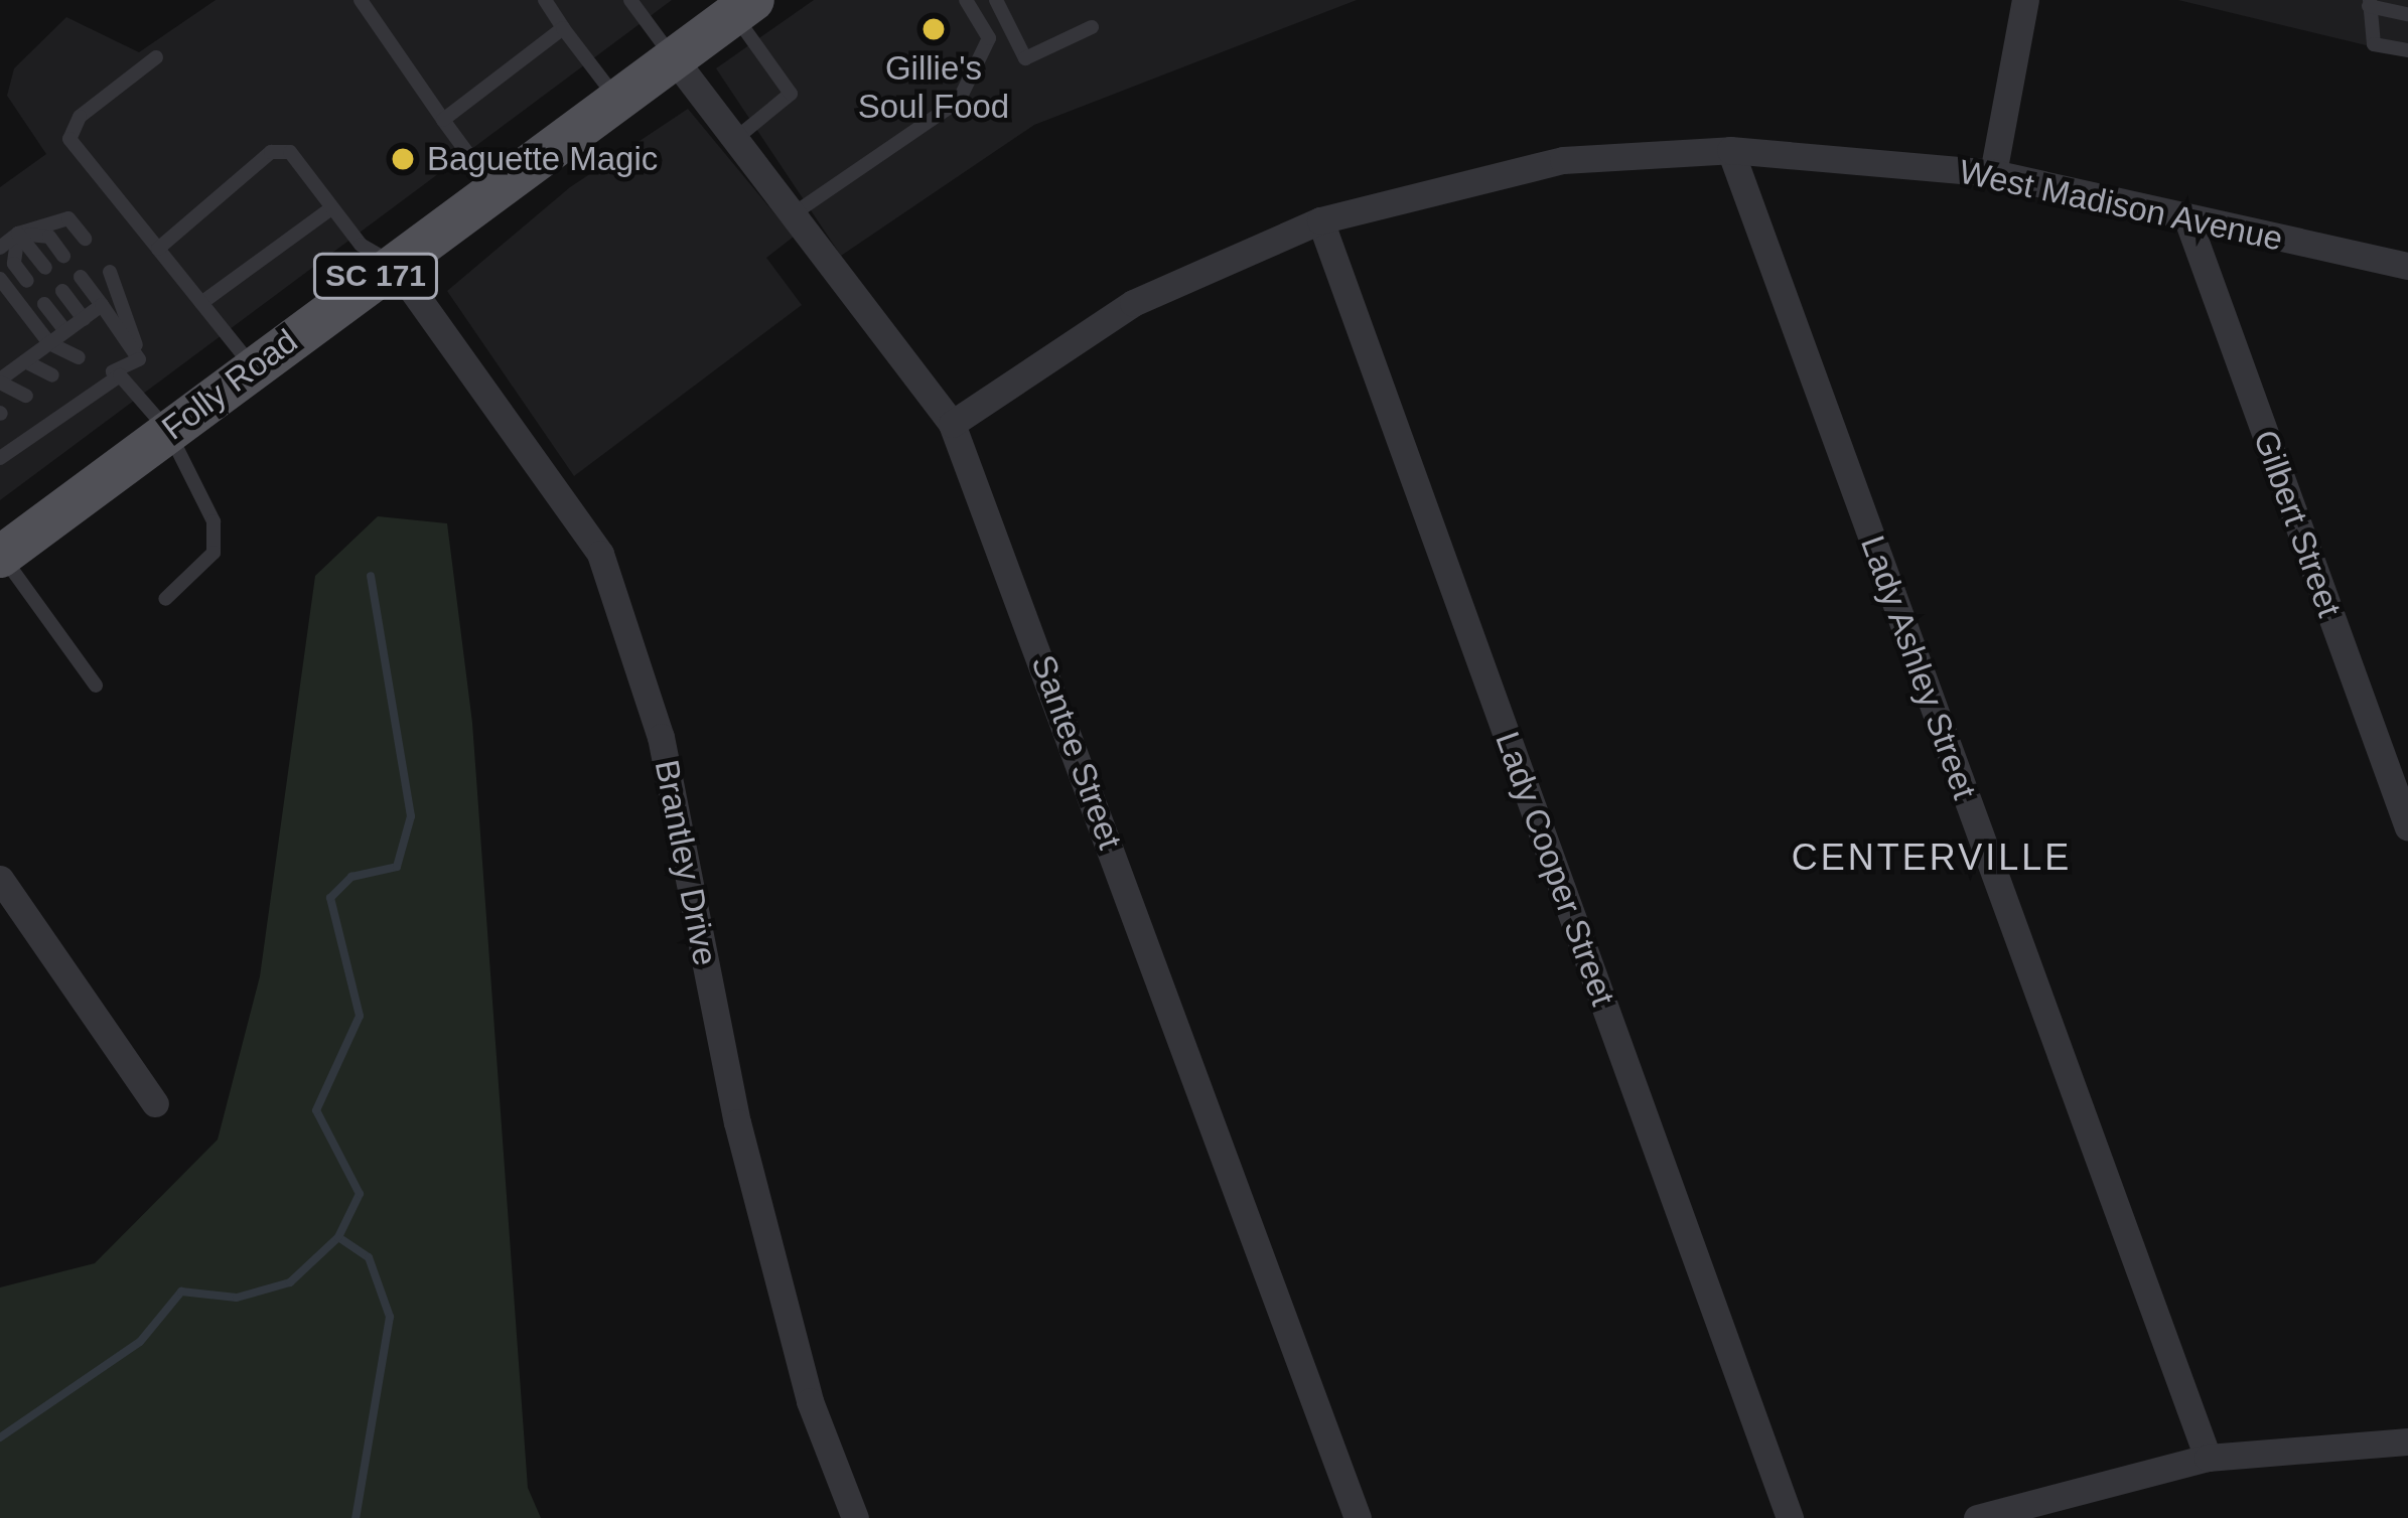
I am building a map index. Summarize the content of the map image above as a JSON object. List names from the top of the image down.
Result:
{
  "streets": {
    "main road": ["SC 171", "Folly Road"],
    "street": [
      "West Madison Avenue",
      "Gilbert Street",
      "Lady Ashley Street",
      "Santee Street",
      "Brantley Drive",
      "Lady Cooper Street"
    ]
  },
  "crossings": [
    ["West Madison Avenue", "Gilbert Street"],
    ["West Madison Avenue", "Lady Ashley Street"],
    ["West Madison Avenue", "Santee Street"],
    ["West Madison Avenue", "Lady Cooper Street"],
    ["Folly Road", "Santee Street"],
    ["Folly Road", "Brantley Drive"]
  ],
  "districts": ["CENTERVILLE"],
  "places": ["Gillie's Soul Food", "Baguette Magic"]
}
